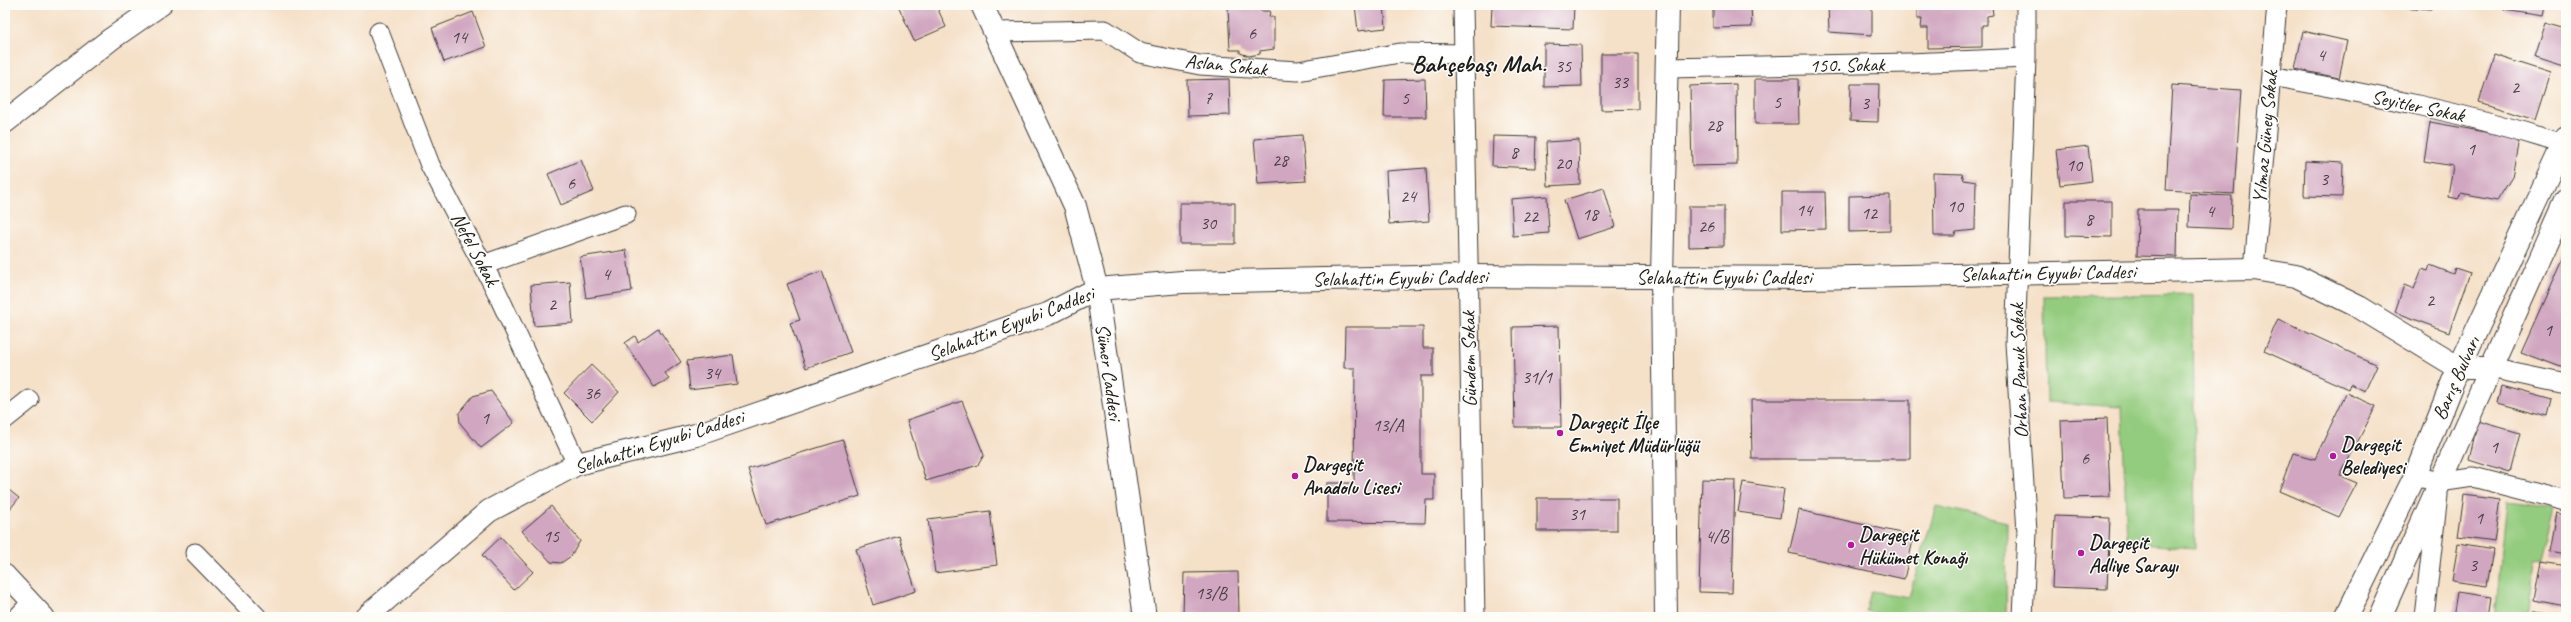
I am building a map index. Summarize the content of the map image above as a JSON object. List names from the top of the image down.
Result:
{
  "streets": {
    "street": [
      "Aslan Sokak",
      "150. Sokak",
      "Seyitler Sokak",
      "Yılmaz Güney Sokak",
      "Nefel Sokak",
      "Selahattin Eyyubi Caddesi",
      "Gündem Sokak",
      "Orhan Pamuk Sokak",
      "Sümer Caddesi",
      "Barış Bulvarı"
    ]
  },
  "crossings": [
    ["Aslan Sokak", "Gündem Sokak"],
    ["Aslan Sokak", "Sümer Caddesi"],
    ["150. Sokak", "Orhan Pamuk Sokak"],
    ["Seyitler Sokak", "Yılmaz Güney Sokak"],
    ["Seyitler Sokak", "Barış Bulvarı"],
    ["Yılmaz Güney Sokak", "Selahattin Eyyubi Caddesi"],
    ["Nefel Sokak", "Selahattin Eyyubi Caddesi"],
    ["Selahattin Eyyubi Caddesi", "Gündem Sokak"],
    ["Selahattin Eyyubi Caddesi", "Orhan Pamuk Sokak"],
    ["Selahattin Eyyubi Caddesi", "Sümer Caddesi"],
    ["Selahattin Eyyubi Caddesi", "Barış Bulvarı"]
  ],
  "districts": ["Bahçebaşı Mah."],
  "places": [
    "Dargeçit İlçe Emniyet Müdürlüğü",
    "Dargeçit Belediyesi",
    "Dargeçit Anadolu Lisesi",
    "Dargeçit Hükümet Konağı",
    "Dargeçit Adliye Sarayı"
  ],
  "house_numbers": [
    "6",
    "14",
    "4",
    "35",
    "33",
    "2",
    "7",
    "5",
    "5",
    "3",
    "28",
    "1",
    "8",
    "28",
    "20",
    "10",
    "3",
    "6",
    "24",
    "10",
    "14",
    "4",
    "12",
    "18",
    "22",
    "8",
    "30",
    "26",
    "4",
    "2",
    "2",
    "1",
    "34",
    "31/1",
    "36",
    "1",
    "13/A",
    "1",
    "6",
    "31",
    "1",
    "15",
    "4/B",
    "3",
    "13/B"
  ]
}
